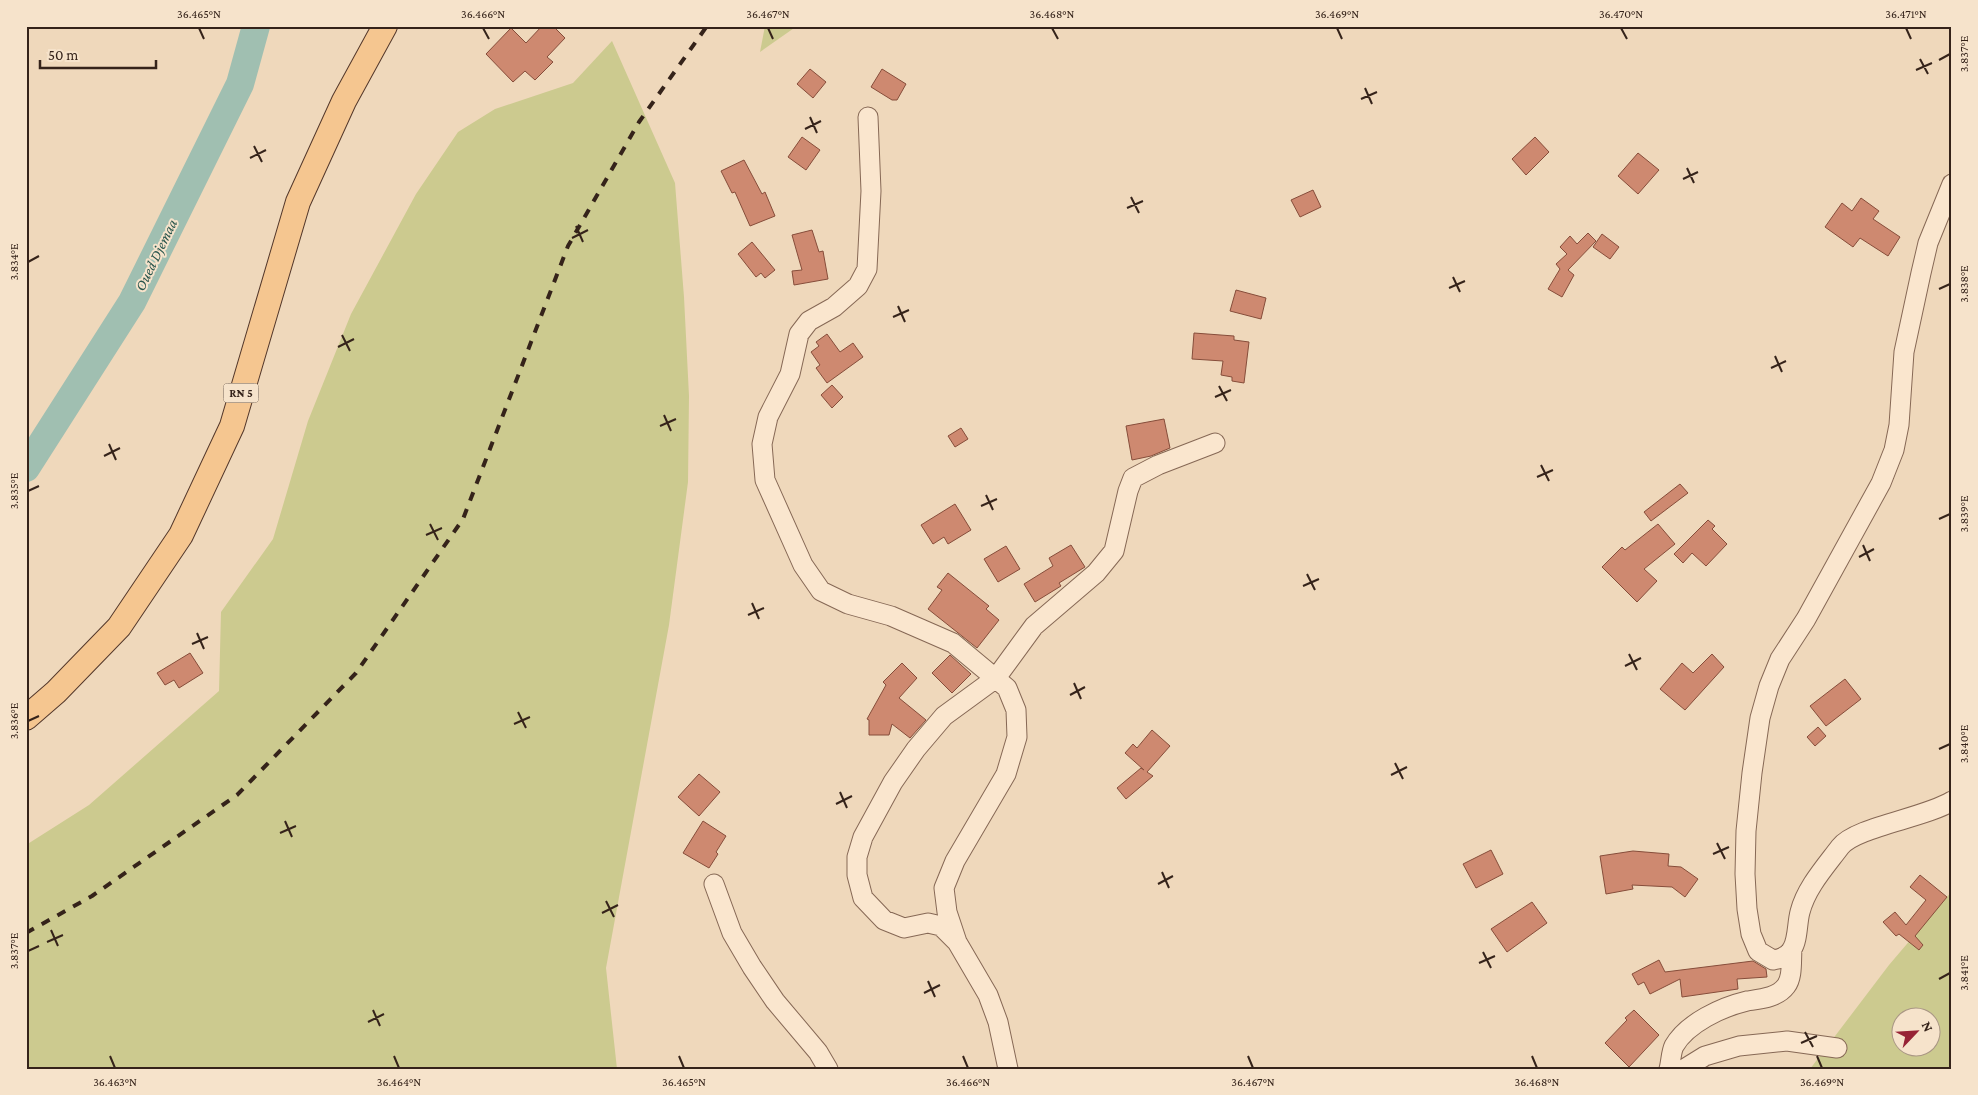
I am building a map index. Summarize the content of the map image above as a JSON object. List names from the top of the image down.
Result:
{
  "streets": {
    "main road": ["RN 5"]
  },
  "water": ["Oued Djemaa"],
  "scale_bar": "50 m",
  "north": "top right",
  "coordinates": [
    "36.465°N",
    "36.466°N",
    "36.467°N",
    "36.468°N",
    "36.469°N",
    "36.470°N",
    "36.471°N",
    "3.837°E",
    "3.834°E",
    "3.838°E",
    "3.835°E",
    "3.839°E",
    "3.836°E",
    "3.840°E",
    "3.841°E",
    "36.463°N",
    "36.464°N"
  ]
}
